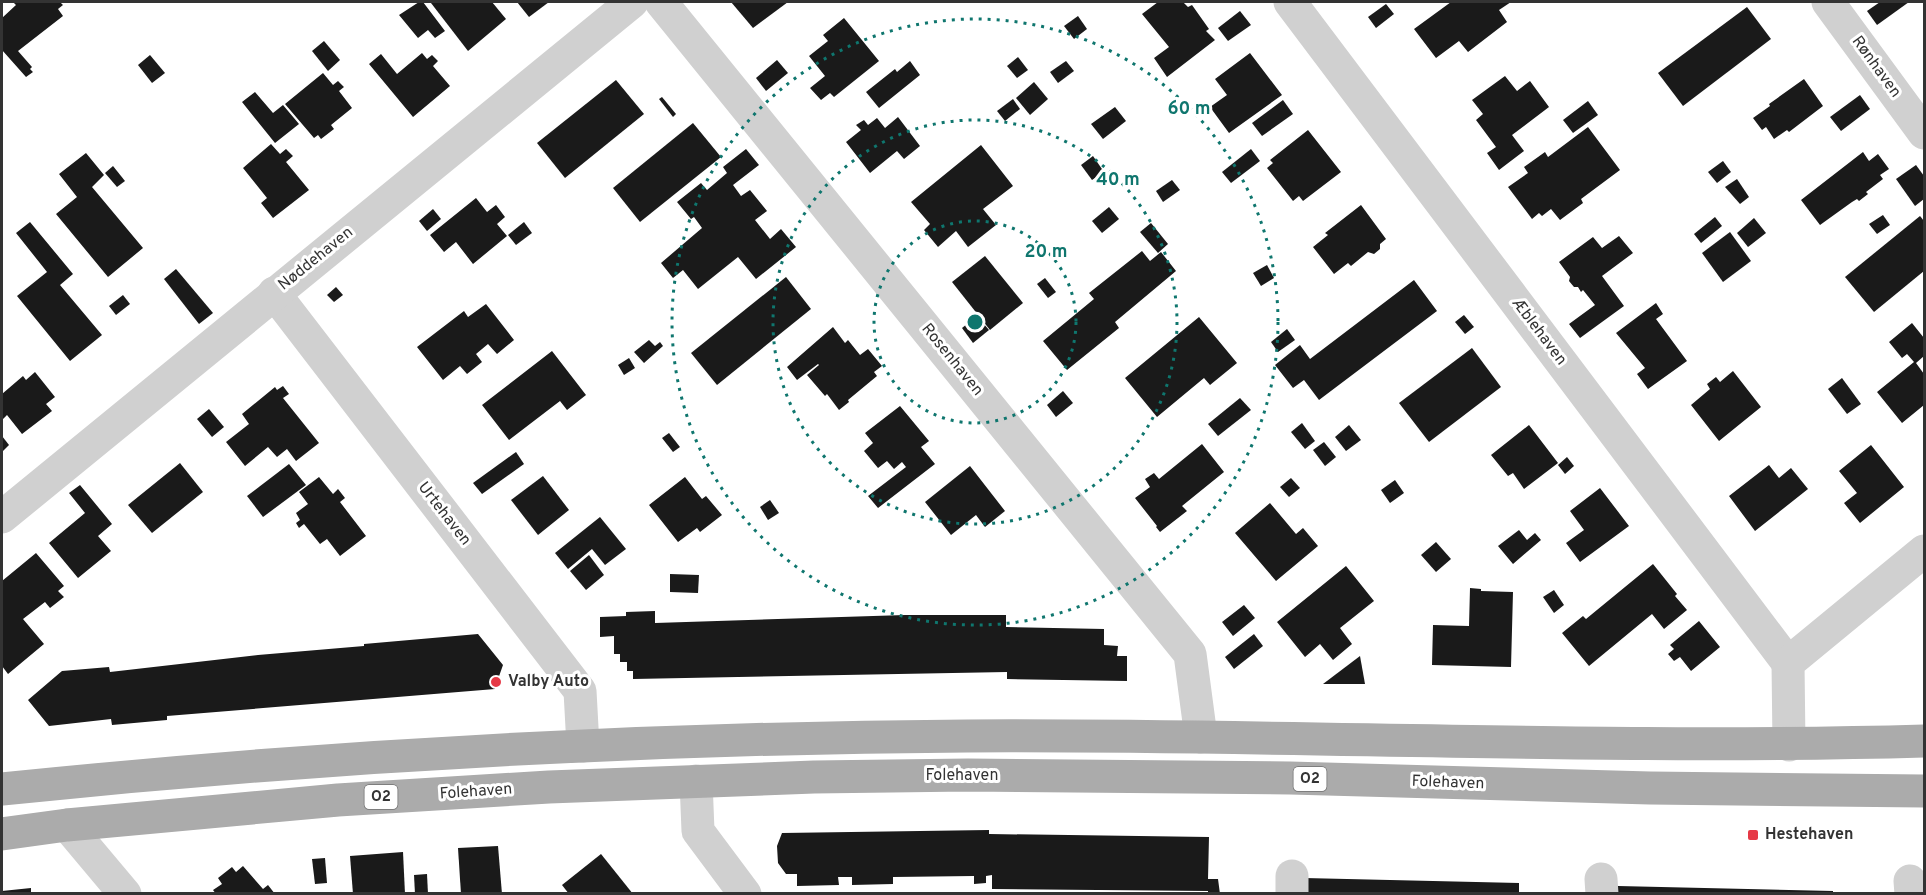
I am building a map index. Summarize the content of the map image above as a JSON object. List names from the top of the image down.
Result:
{
  "streets": {
    "main road": ["Folehaven", "O2"],
    "street": [
      "Rønhaven",
      "Nøddehaven",
      "Æblehaven",
      "Rosenhaven",
      "Urtehaven"
    ]
  },
  "crossings": [
    ["Nøddehaven", "Urtehaven"]
  ],
  "places": {
    "other": ["Valby Auto"],
    "transit": ["Hestehaven"]
  },
  "rings": ["60 m", "40 m", "20 m"]
}
